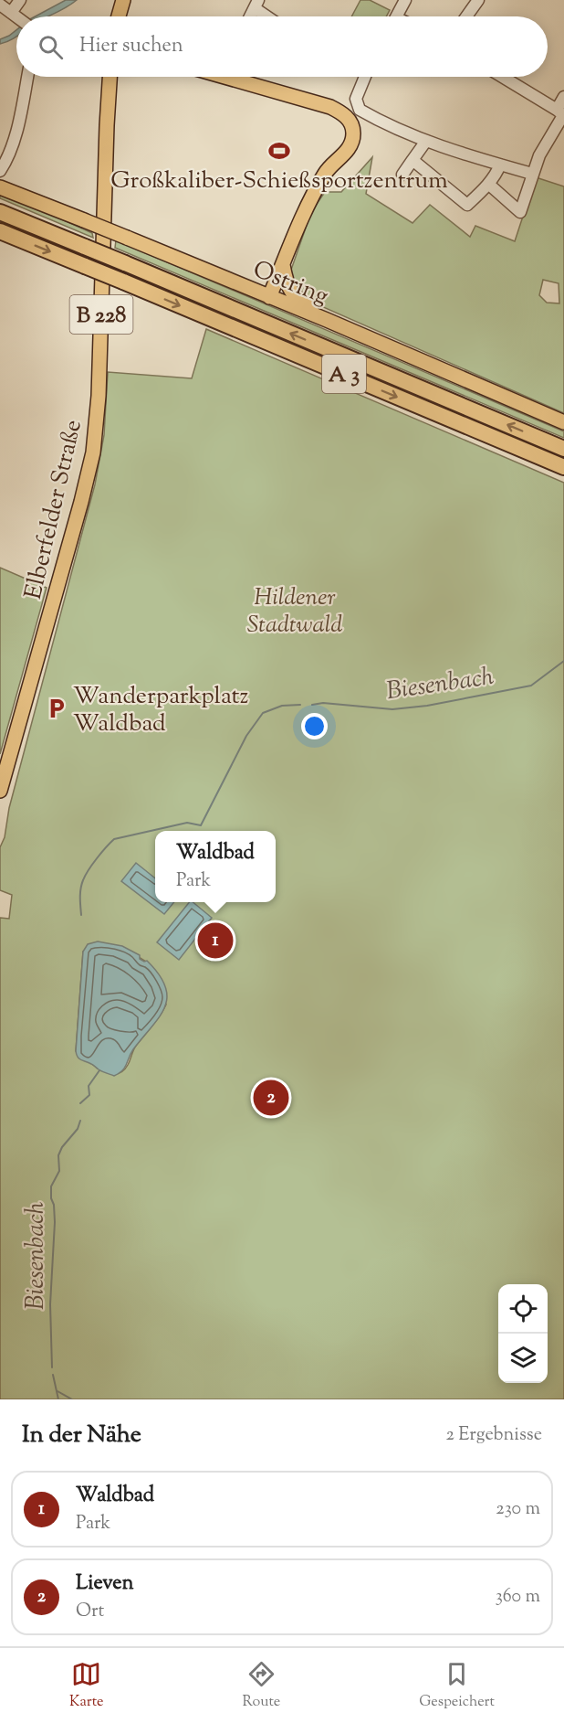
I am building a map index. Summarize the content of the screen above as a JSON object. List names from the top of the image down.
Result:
{
  "streets": {
    "highway": ["A 3"],
    "main road": ["Ostring", "B 228", "Elberfelder Straße"]
  },
  "water": ["Biesenbach"],
  "parks": ["Hildener Stadtwald"],
  "places": {
    "sports": ["Großkaliber-Schießsportzentrum"],
    "parking": ["Wanderparkplatz Waldbad"]
  },
  "page": {
    "search": "Hier suchen",
    "popup": ["Waldbad", "Park"],
    "pins": ["1", "2"],
    "heading": ["In der Nähe", "2 Ergebnisse"],
    "list": [
      {
        "mark": "1",
        "name": "Waldbad",
        "note": "Park",
        "value": "230 m"
      },
      {
        "mark": "2",
        "name": "Lieven",
        "note": "Ort",
        "value": "360 m"
      }
    ],
    "nav": ["Karte", "Route", "Gespeichert"]
  }
}
